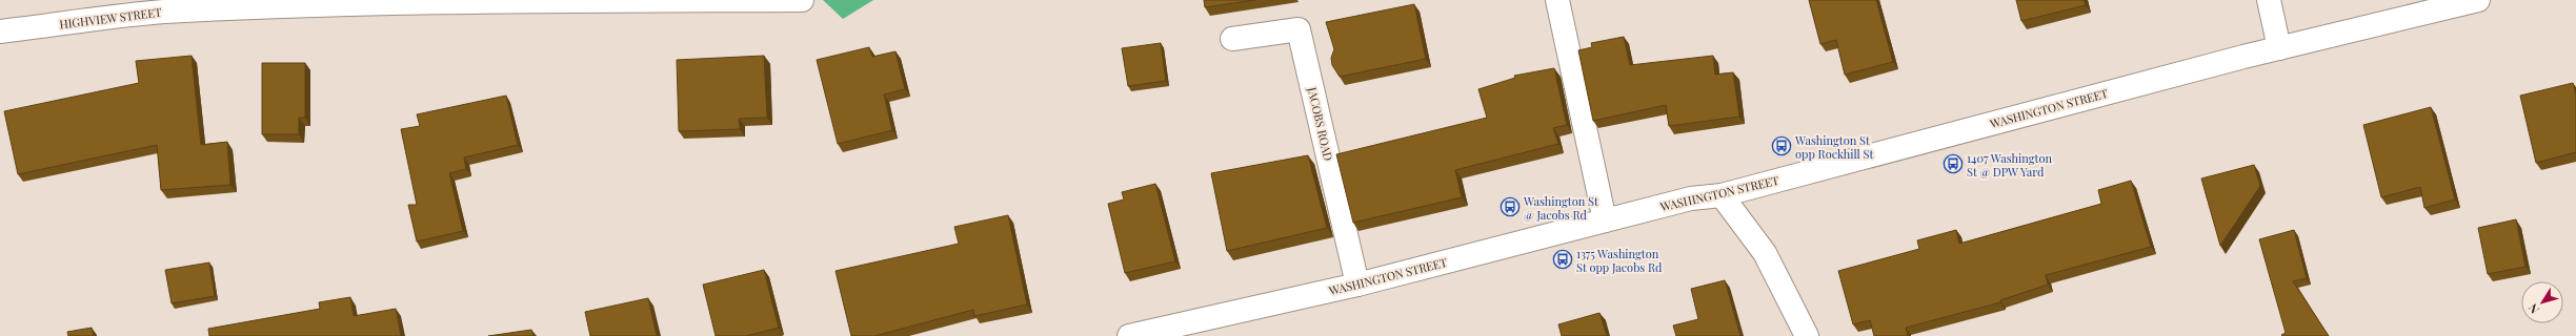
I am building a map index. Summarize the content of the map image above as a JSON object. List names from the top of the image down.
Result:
{
  "streets": {
    "street": ["HIGHVIEW STREET", "WASHINGTON STREET", "JACOBS ROAD"]
  },
  "crossings": [
    ["WASHINGTON STREET", "JACOBS ROAD"]
  ],
  "places": {
    "bus stop": [
      "Washington St opp Rockhill St",
      "1407 Washington St @ DPW Yard",
      "Washington St @ Jacobs Rd",
      "1375 Washington St opp Jacobs Rd"
    ]
  },
  "north": "bottom left"
}
